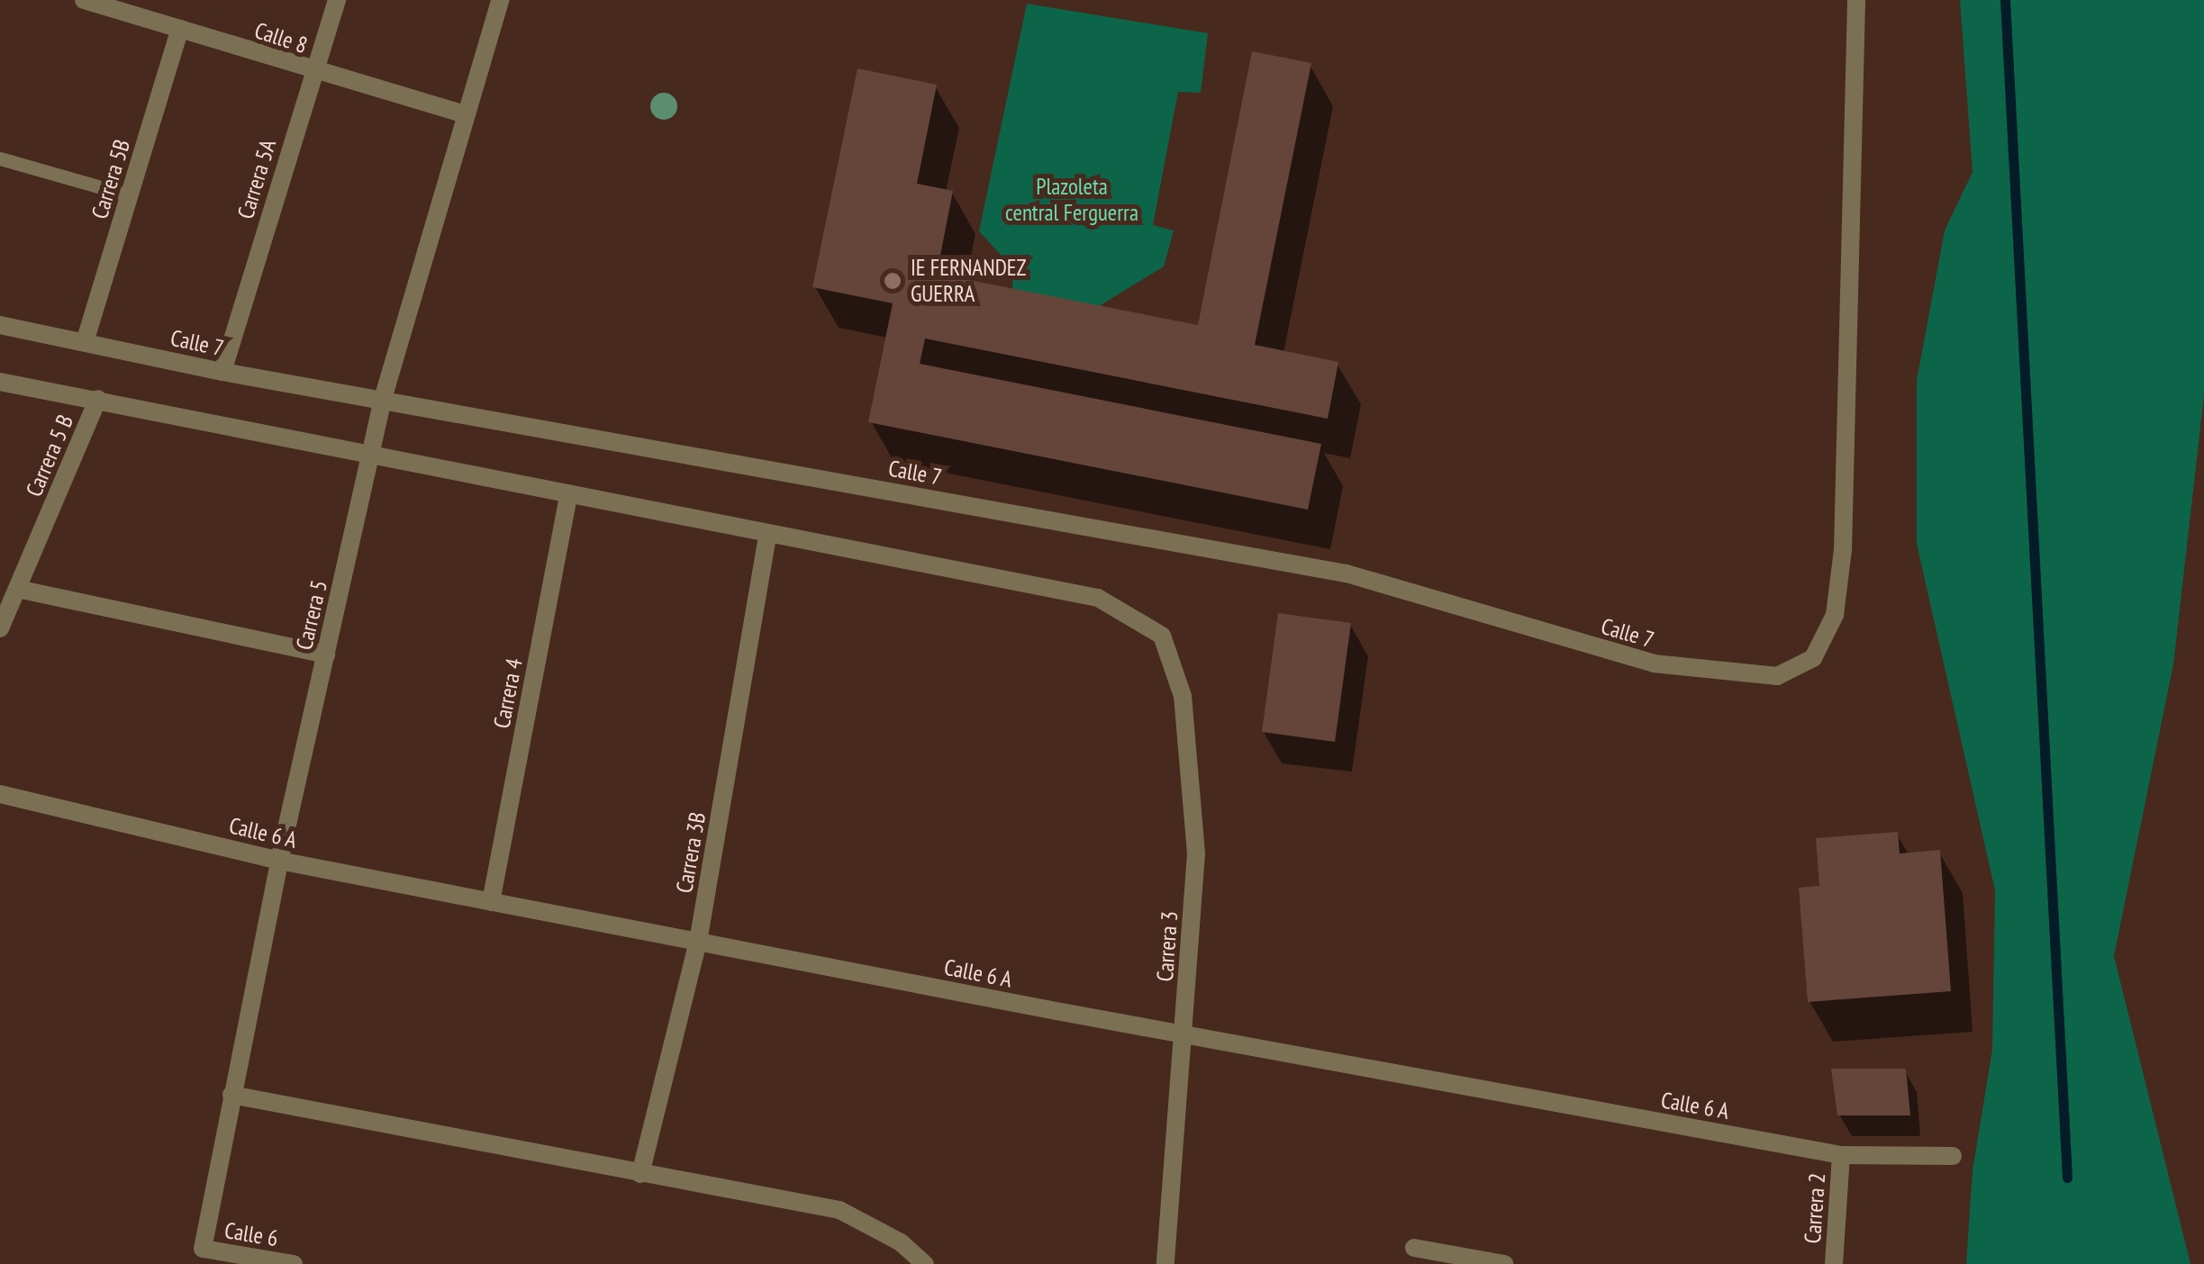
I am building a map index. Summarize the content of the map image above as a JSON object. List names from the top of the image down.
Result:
{
  "streets": {
    "street": [
      "Calle 8",
      "Carrera 5B",
      "Carrera 5A",
      "Calle 7",
      "Carrera 5 B",
      "Carrera 5",
      "Carrera 4",
      "Calle 6 A",
      "Carrera 3B",
      "Carrera 3",
      "Carrera 2",
      "Calle 6"
    ]
  },
  "crossings": [
    ["Calle 8", "Carrera 5B"],
    ["Calle 8", "Carrera 5A"],
    ["Calle 8", "Carrera 5"],
    ["Carrera 5B", "Calle 7"],
    ["Carrera 5A", "Calle 7"],
    ["Calle 7", "Carrera 5"],
    ["Carrera 5", "Calle 6 A"],
    ["Carrera 5", "Calle 6"],
    ["Carrera 4", "Calle 6 A"],
    ["Calle 6 A", "Carrera 3B"],
    ["Calle 6 A", "Carrera 3"],
    ["Calle 6 A", "Carrera 2"],
    ["Carrera 3B", "Carrera 3"]
  ],
  "parks": ["Plazoleta central Ferguerra"],
  "places": ["IE FERNANDEZ GUERRA"]
}
